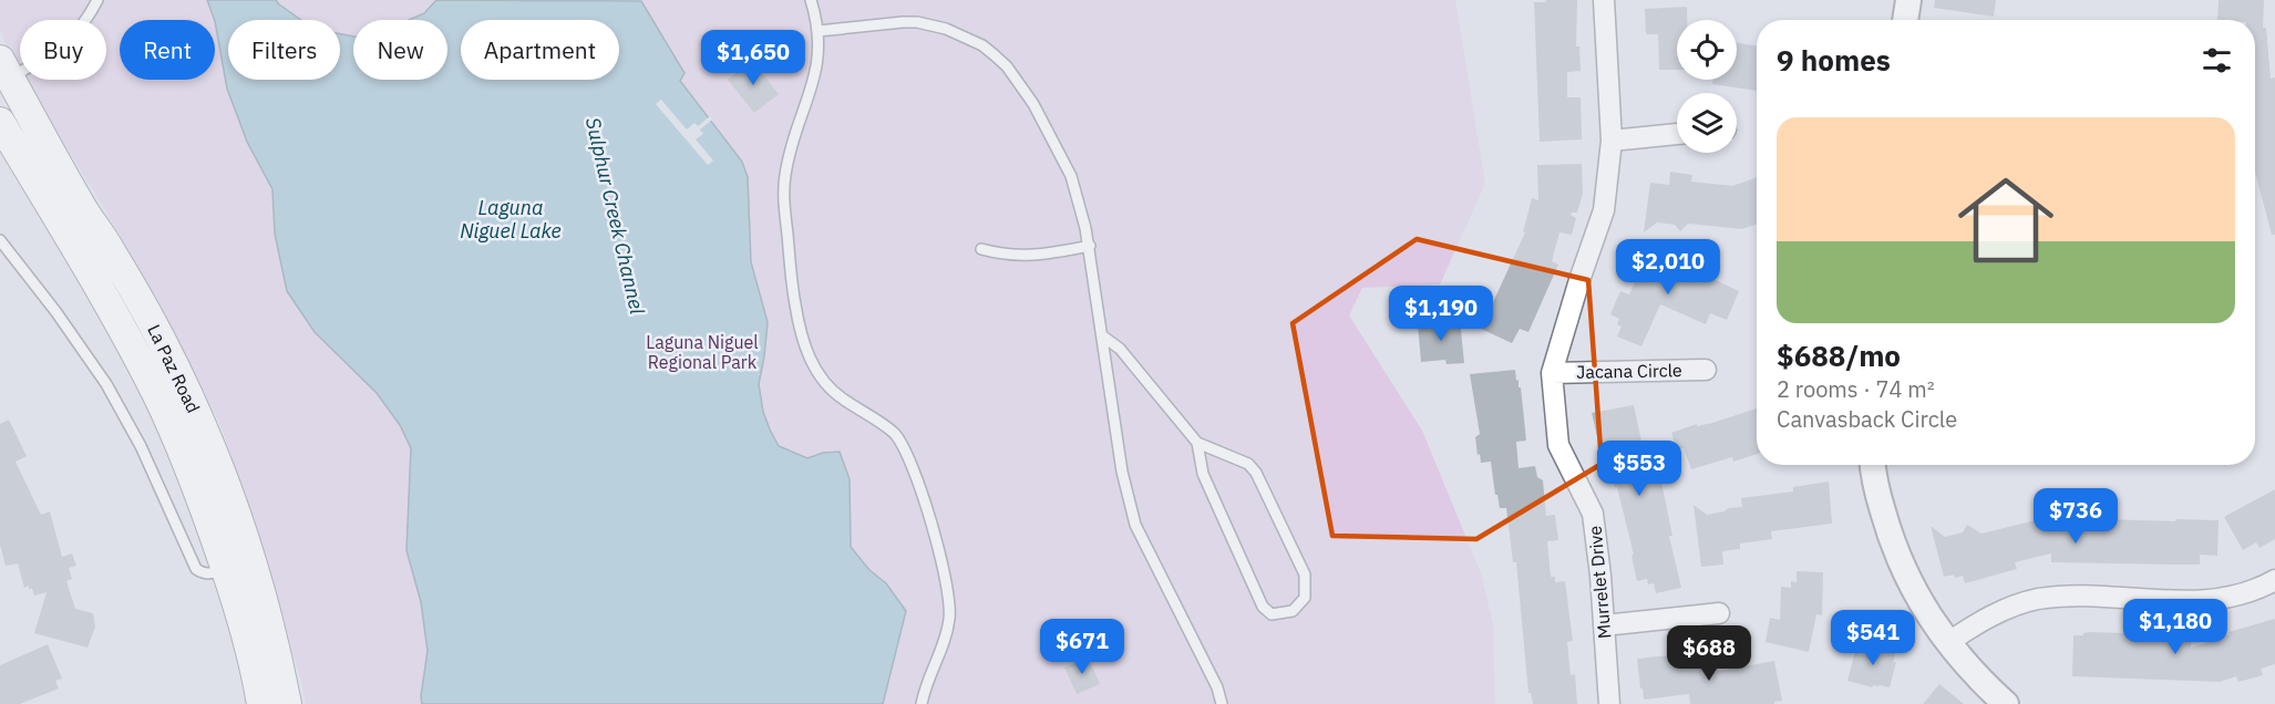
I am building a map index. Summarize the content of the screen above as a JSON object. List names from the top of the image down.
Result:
{
  "streets": {
    "main road": ["La Paz Road"],
    "street": ["Jacana Circle", "Murrelet Drive"]
  },
  "crossings": [
    ["Jacana Circle", "Murrelet Drive"]
  ],
  "water": ["Laguna Niguel Lake", "Sulphur Creek Channel"],
  "parks": ["Laguna Niguel Regional Park"],
  "page": {
    "chip": [
      "Buy",
      "Rent",
      "Filters",
      "New",
      "Apartment"
    ],
    "heading": "9 homes",
    "price": [
      "$1,650",
      "$2,010",
      "$1,190",
      "$553",
      "$736",
      "$1,180",
      "$541",
      "$671",
      "$688"
    ],
    "list": [
      {
        "name": "$688/mo",
        "note": "2 rooms · 74 m² · Canvasback Circle"
      }
    ]
  }
}
